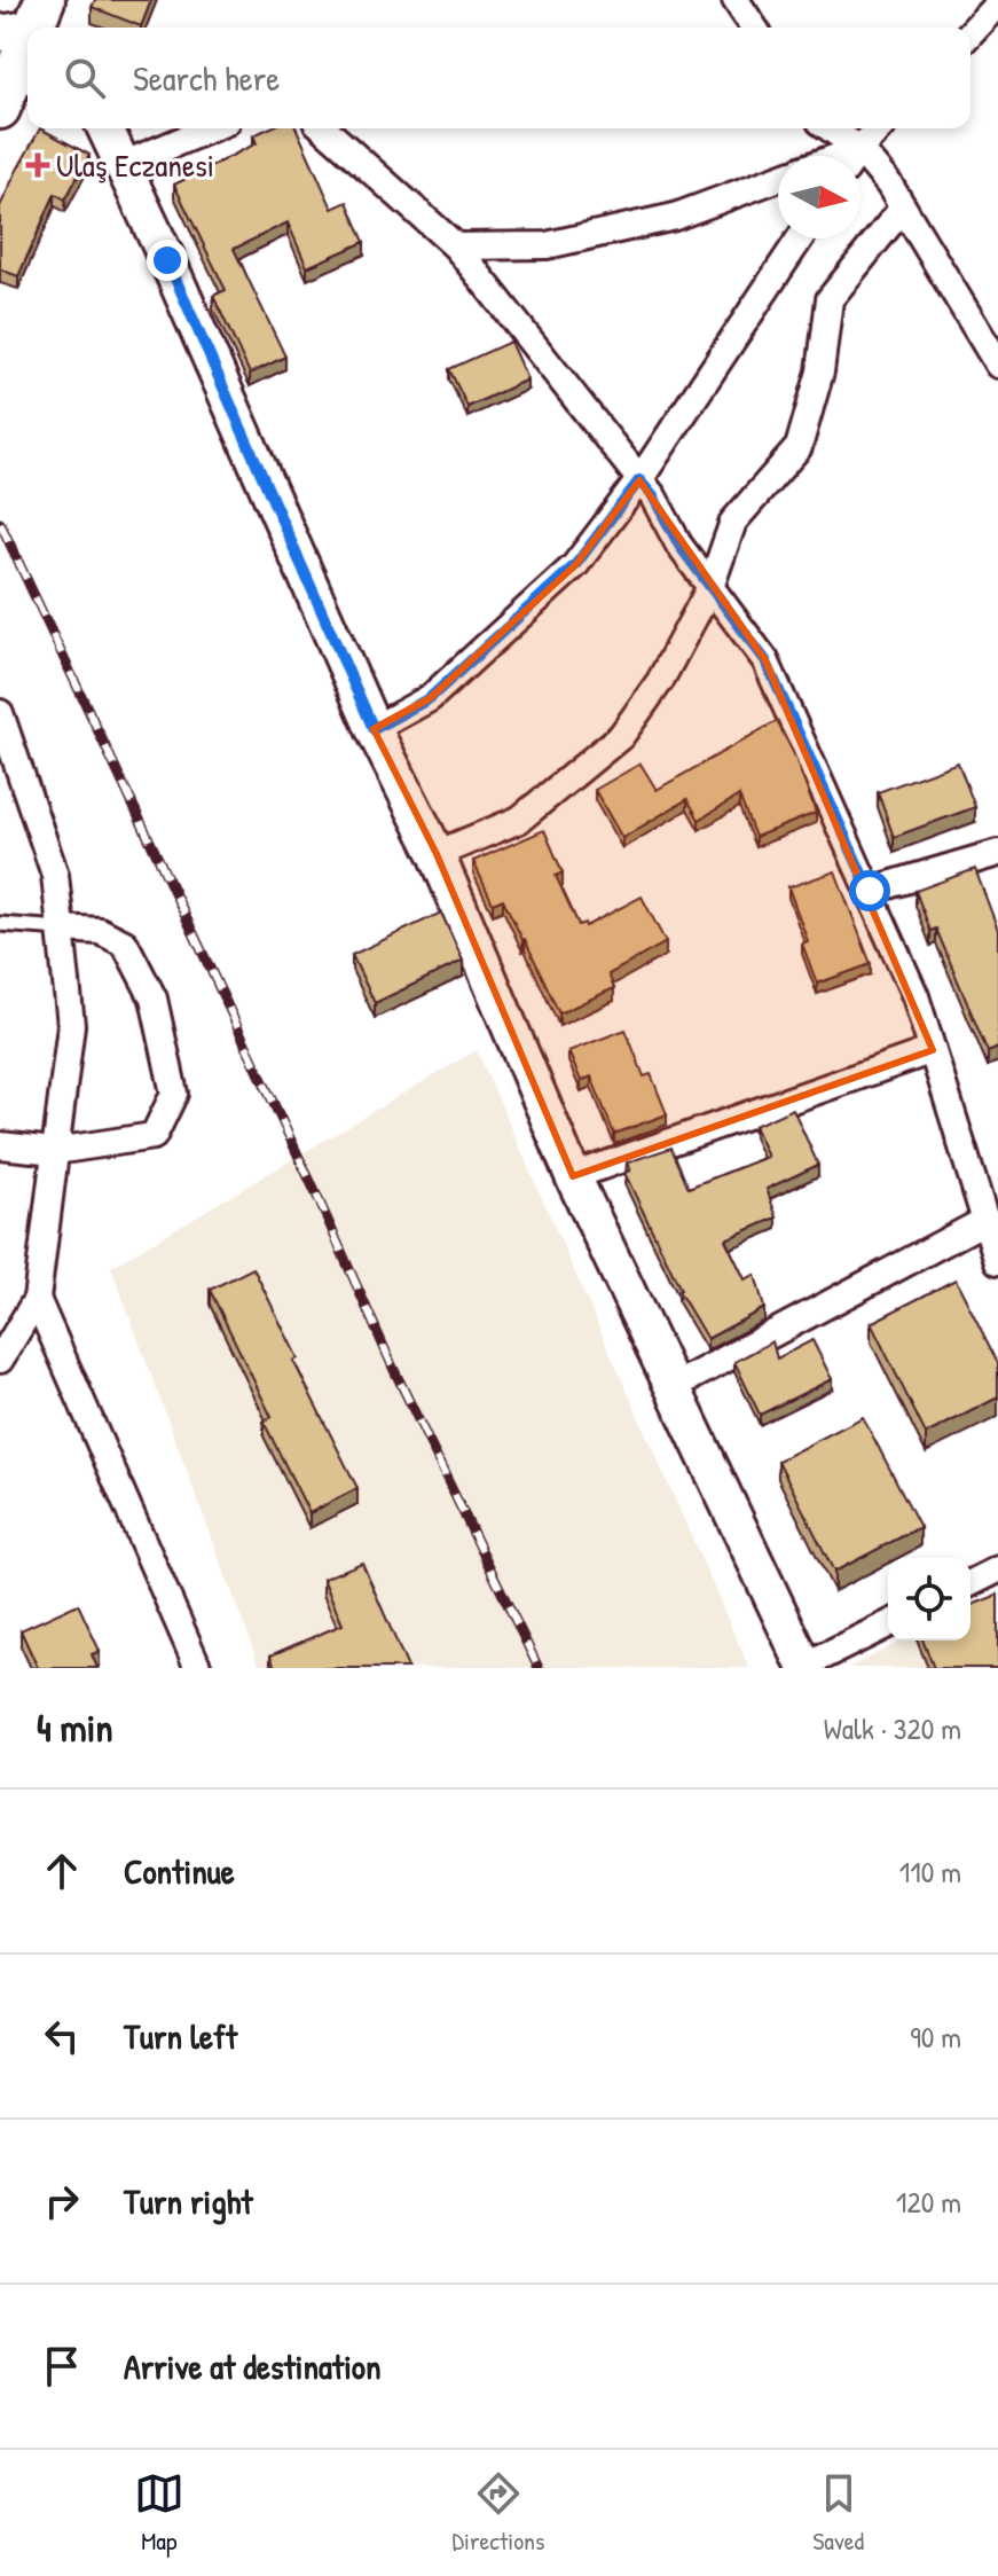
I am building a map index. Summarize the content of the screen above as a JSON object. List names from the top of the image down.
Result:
{
  "places": {
    "health": ["Ulaş Eczanesi"]
  },
  "north": "right",
  "page": {
    "search": "Search here",
    "heading": ["4 min", "Walk · 320 m"],
    "list": [
      ["Continue", "110 m"],
      ["Turn left", "90 m"],
      ["Turn right", "120 m"],
      "Arrive at destination"
    ],
    "nav": ["Map", "Directions", "Saved"]
  }
}
